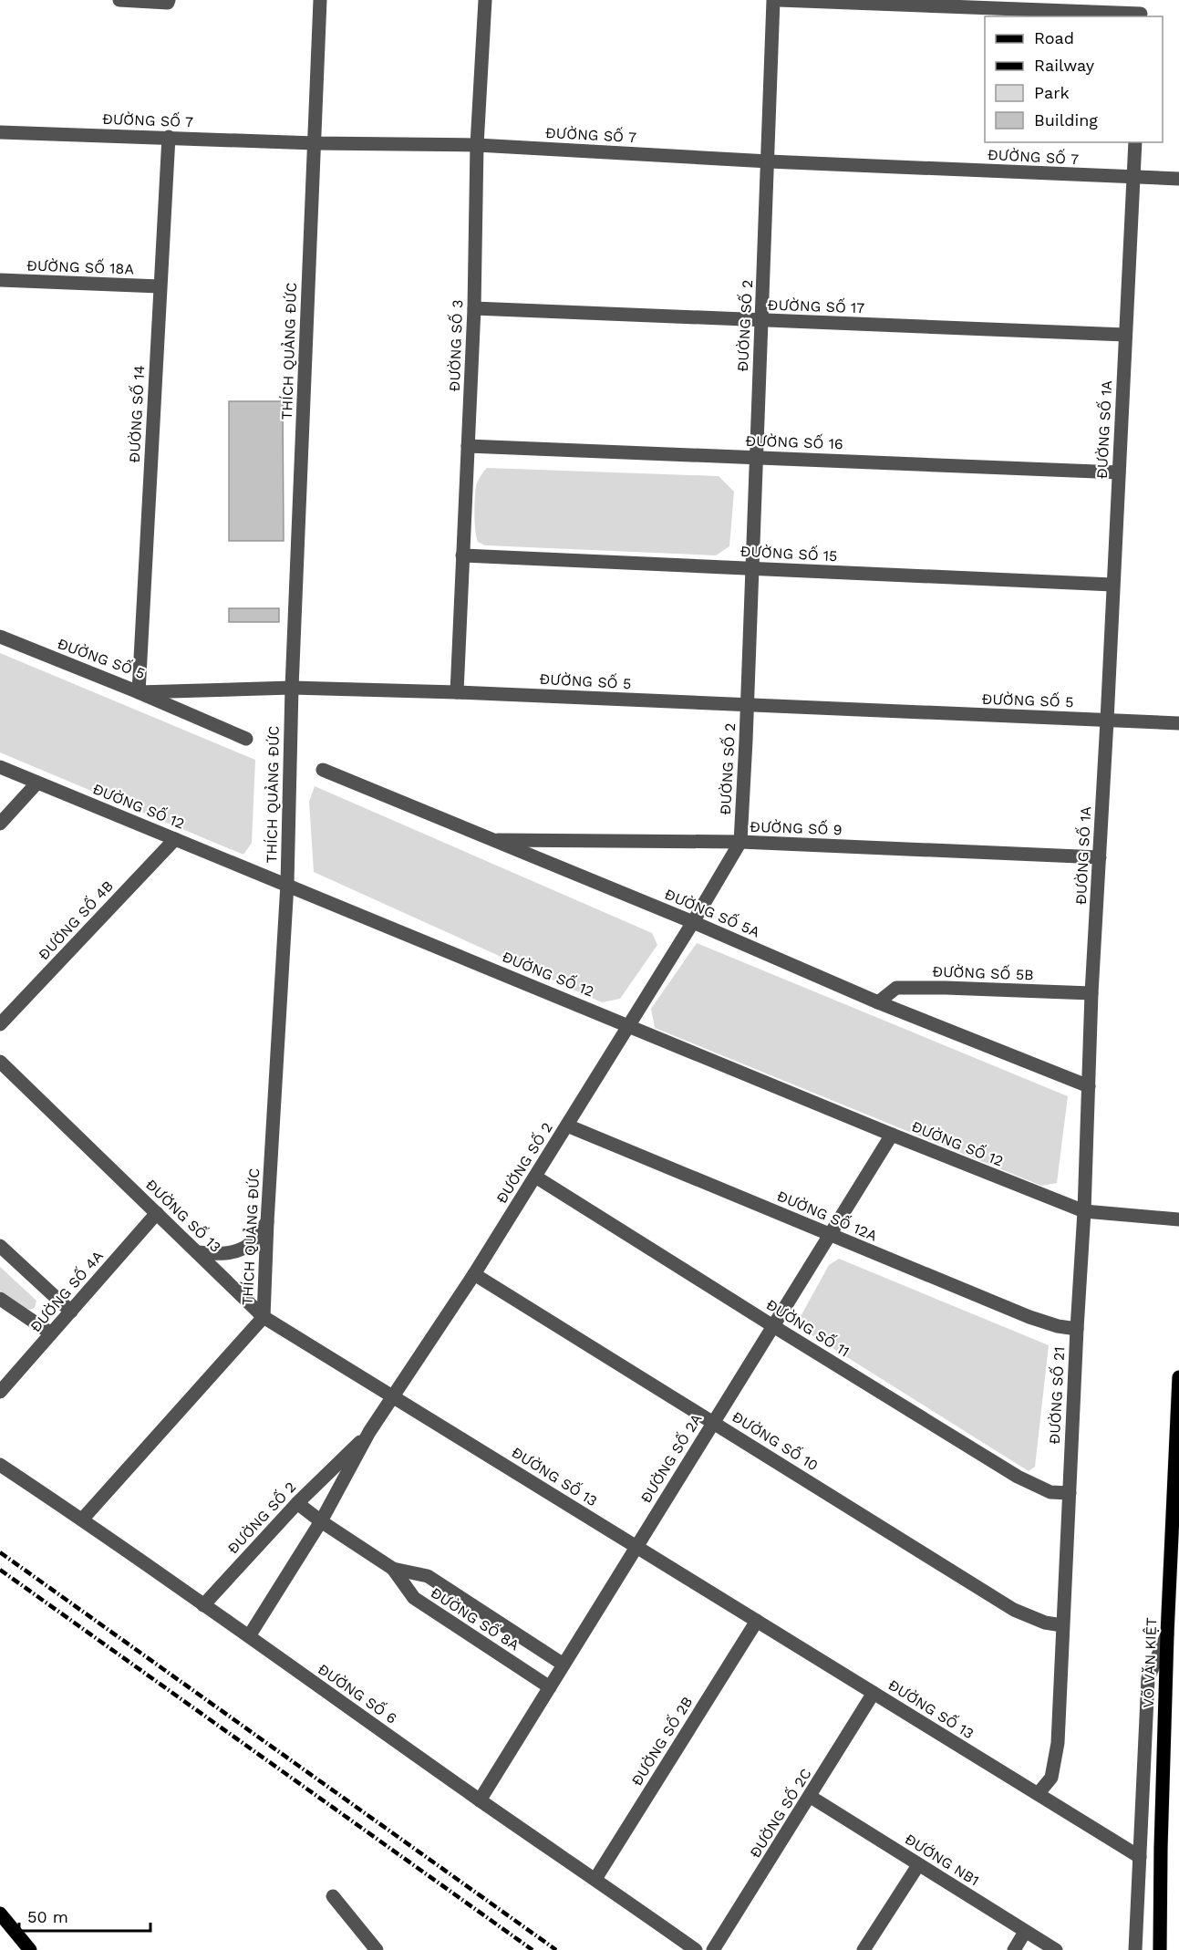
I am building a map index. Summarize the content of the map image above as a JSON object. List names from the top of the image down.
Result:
{
  "streets": {
    "main road": ["VÕ VĂN KIỆT"],
    "street": [
      "ĐƯỜNG SỐ 7",
      "ĐƯỜNG SỐ 18A",
      "ĐƯỜNG SỐ 17",
      "ĐƯỜNG SỐ 2",
      "ĐƯỜNG SỐ 3",
      "THÍCH QUẢNG ĐỨC",
      "ĐƯỜNG SỐ 14",
      "ĐƯỜNG SỐ 1A",
      "ĐƯỜNG SỐ 16",
      "ĐƯỜNG SỐ 15",
      "ĐƯỜNG SỐ 5",
      "ĐƯỜNG SỐ 12",
      "ĐƯỜNG SỐ 9",
      "ĐƯỜNG SỐ 5A",
      "ĐƯỜNG SỐ 4B",
      "ĐƯỜNG SỐ 5B",
      "ĐƯỜNG SỐ 13",
      "ĐƯỜNG SỐ 12A",
      "ĐƯỜNG SỐ 4A",
      "ĐƯỜNG SỐ 11",
      "ĐƯỜNG SỐ 21",
      "ĐƯỜNG SỐ 10",
      "ĐƯỜNG SỐ 2A",
      "ĐƯỜNG SỐ 8A",
      "ĐƯỜNG SỐ 6",
      "ĐƯỜNG SỐ 2B",
      "ĐƯỜNG SỐ 2C",
      "ĐƯỚNG NB1"
    ]
  },
  "crossings": [
    ["ĐƯỜNG SỐ 7", "ĐƯỜNG SỐ 2"],
    ["ĐƯỜNG SỐ 7", "ĐƯỜNG SỐ 3"],
    ["ĐƯỜNG SỐ 7", "THÍCH QUẢNG ĐỨC"],
    ["ĐƯỜNG SỐ 7", "ĐƯỜNG SỐ 14"],
    ["ĐƯỜNG SỐ 7", "ĐƯỜNG SỐ 1A"],
    ["ĐƯỜNG SỐ 18A", "ĐƯỜNG SỐ 14"],
    ["ĐƯỜNG SỐ 17", "ĐƯỜNG SỐ 2"],
    ["ĐƯỜNG SỐ 17", "ĐƯỜNG SỐ 3"],
    ["ĐƯỜNG SỐ 17", "ĐƯỜNG SỐ 1A"],
    ["ĐƯỜNG SỐ 2", "ĐƯỜNG SỐ 16"],
    ["ĐƯỜNG SỐ 2", "ĐƯỜNG SỐ 15"],
    ["ĐƯỜNG SỐ 2", "ĐƯỜNG SỐ 5"],
    ["ĐƯỜNG SỐ 2", "ĐƯỜNG SỐ 12"],
    ["ĐƯỜNG SỐ 2", "ĐƯỜNG SỐ 9"],
    ["ĐƯỜNG SỐ 2", "ĐƯỜNG SỐ 5A"],
    ["ĐƯỜNG SỐ 2", "ĐƯỜNG SỐ 13"],
    ["ĐƯỜNG SỐ 2", "ĐƯỜNG SỐ 12A"],
    ["ĐƯỜNG SỐ 2", "ĐƯỜNG SỐ 11"],
    ["ĐƯỜNG SỐ 2", "ĐƯỜNG SỐ 10"],
    ["ĐƯỜNG SỐ 2", "ĐƯỜNG SỐ 8A"],
    ["ĐƯỜNG SỐ 2", "ĐƯỜNG SỐ 6"],
    ["ĐƯỜNG SỐ 3", "ĐƯỜNG SỐ 16"],
    ["ĐƯỜNG SỐ 3", "ĐƯỜNG SỐ 15"],
    ["ĐƯỜNG SỐ 3", "ĐƯỜNG SỐ 5"],
    ["THÍCH QUẢNG ĐỨC", "ĐƯỜNG SỐ 5"],
    ["THÍCH QUẢNG ĐỨC", "ĐƯỜNG SỐ 12"],
    ["THÍCH QUẢNG ĐỨC", "ĐƯỜNG SỐ 13"],
    ["THÍCH QUẢNG ĐỨC", "ĐƯỜNG SỐ 6"],
    ["ĐƯỜNG SỐ 14", "ĐƯỜNG SỐ 5"],
    ["ĐƯỜNG SỐ 1A", "ĐƯỜNG SỐ 16"],
    ["ĐƯỜNG SỐ 1A", "ĐƯỜNG SỐ 15"],
    ["ĐƯỜNG SỐ 1A", "ĐƯỜNG SỐ 5"],
    ["ĐƯỜNG SỐ 1A", "ĐƯỜNG SỐ 9"],
    ["ĐƯỜNG SỐ 1A", "ĐƯỜNG SỐ 5B"],
    ["ĐƯỜNG SỐ 1A", "ĐƯỜNG SỐ 21"],
    ["ĐƯỜNG SỐ 12", "ĐƯỜNG SỐ 4B"],
    ["ĐƯỜNG SỐ 12", "ĐƯỜNG SỐ 21"],
    ["ĐƯỜNG SỐ 12", "ĐƯỜNG SỐ 2A"],
    ["ĐƯỜNG SỐ 9", "ĐƯỜNG SỐ 5A"],
    ["ĐƯỜNG SỐ 5A", "ĐƯỜNG SỐ 5B"],
    ["ĐƯỜNG SỐ 5A", "ĐƯỜNG SỐ 21"],
    ["ĐƯỜNG SỐ 5B", "ĐƯỜNG SỐ 21"],
    ["ĐƯỜNG SỐ 13", "ĐƯỜNG SỐ 4A"],
    ["ĐƯỜNG SỐ 13", "ĐƯỜNG SỐ 21"],
    ["ĐƯỜNG SỐ 13", "ĐƯỜNG SỐ 2A"],
    ["ĐƯỜNG SỐ 13", "ĐƯỜNG SỐ 2B"],
    ["ĐƯỜNG SỐ 13", "ĐƯỜNG SỐ 2C"],
    ["ĐƯỜNG SỐ 12A", "ĐƯỜNG SỐ 21"],
    ["ĐƯỜNG SỐ 12A", "ĐƯỜNG SỐ 2A"],
    ["ĐƯỜNG SỐ 11", "ĐƯỜNG SỐ 21"],
    ["ĐƯỜNG SỐ 11", "ĐƯỜNG SỐ 2A"],
    ["ĐƯỜNG SỐ 21", "ĐƯỜNG SỐ 10"],
    ["ĐƯỜNG SỐ 10", "ĐƯỜNG SỐ 2A"],
    ["ĐƯỜNG SỐ 2A", "ĐƯỜNG SỐ 8A"],
    ["ĐƯỜNG SỐ 2A", "ĐƯỜNG SỐ 6"],
    ["ĐƯỜNG SỐ 6", "ĐƯỜNG SỐ 2B"],
    ["ĐƯỜNG SỐ 2C", "ĐƯỚNG NB1"]
  ],
  "legend": [
    "Road",
    "Railway",
    "Park",
    "Building"
  ],
  "scale_bar": "50 m"
}
